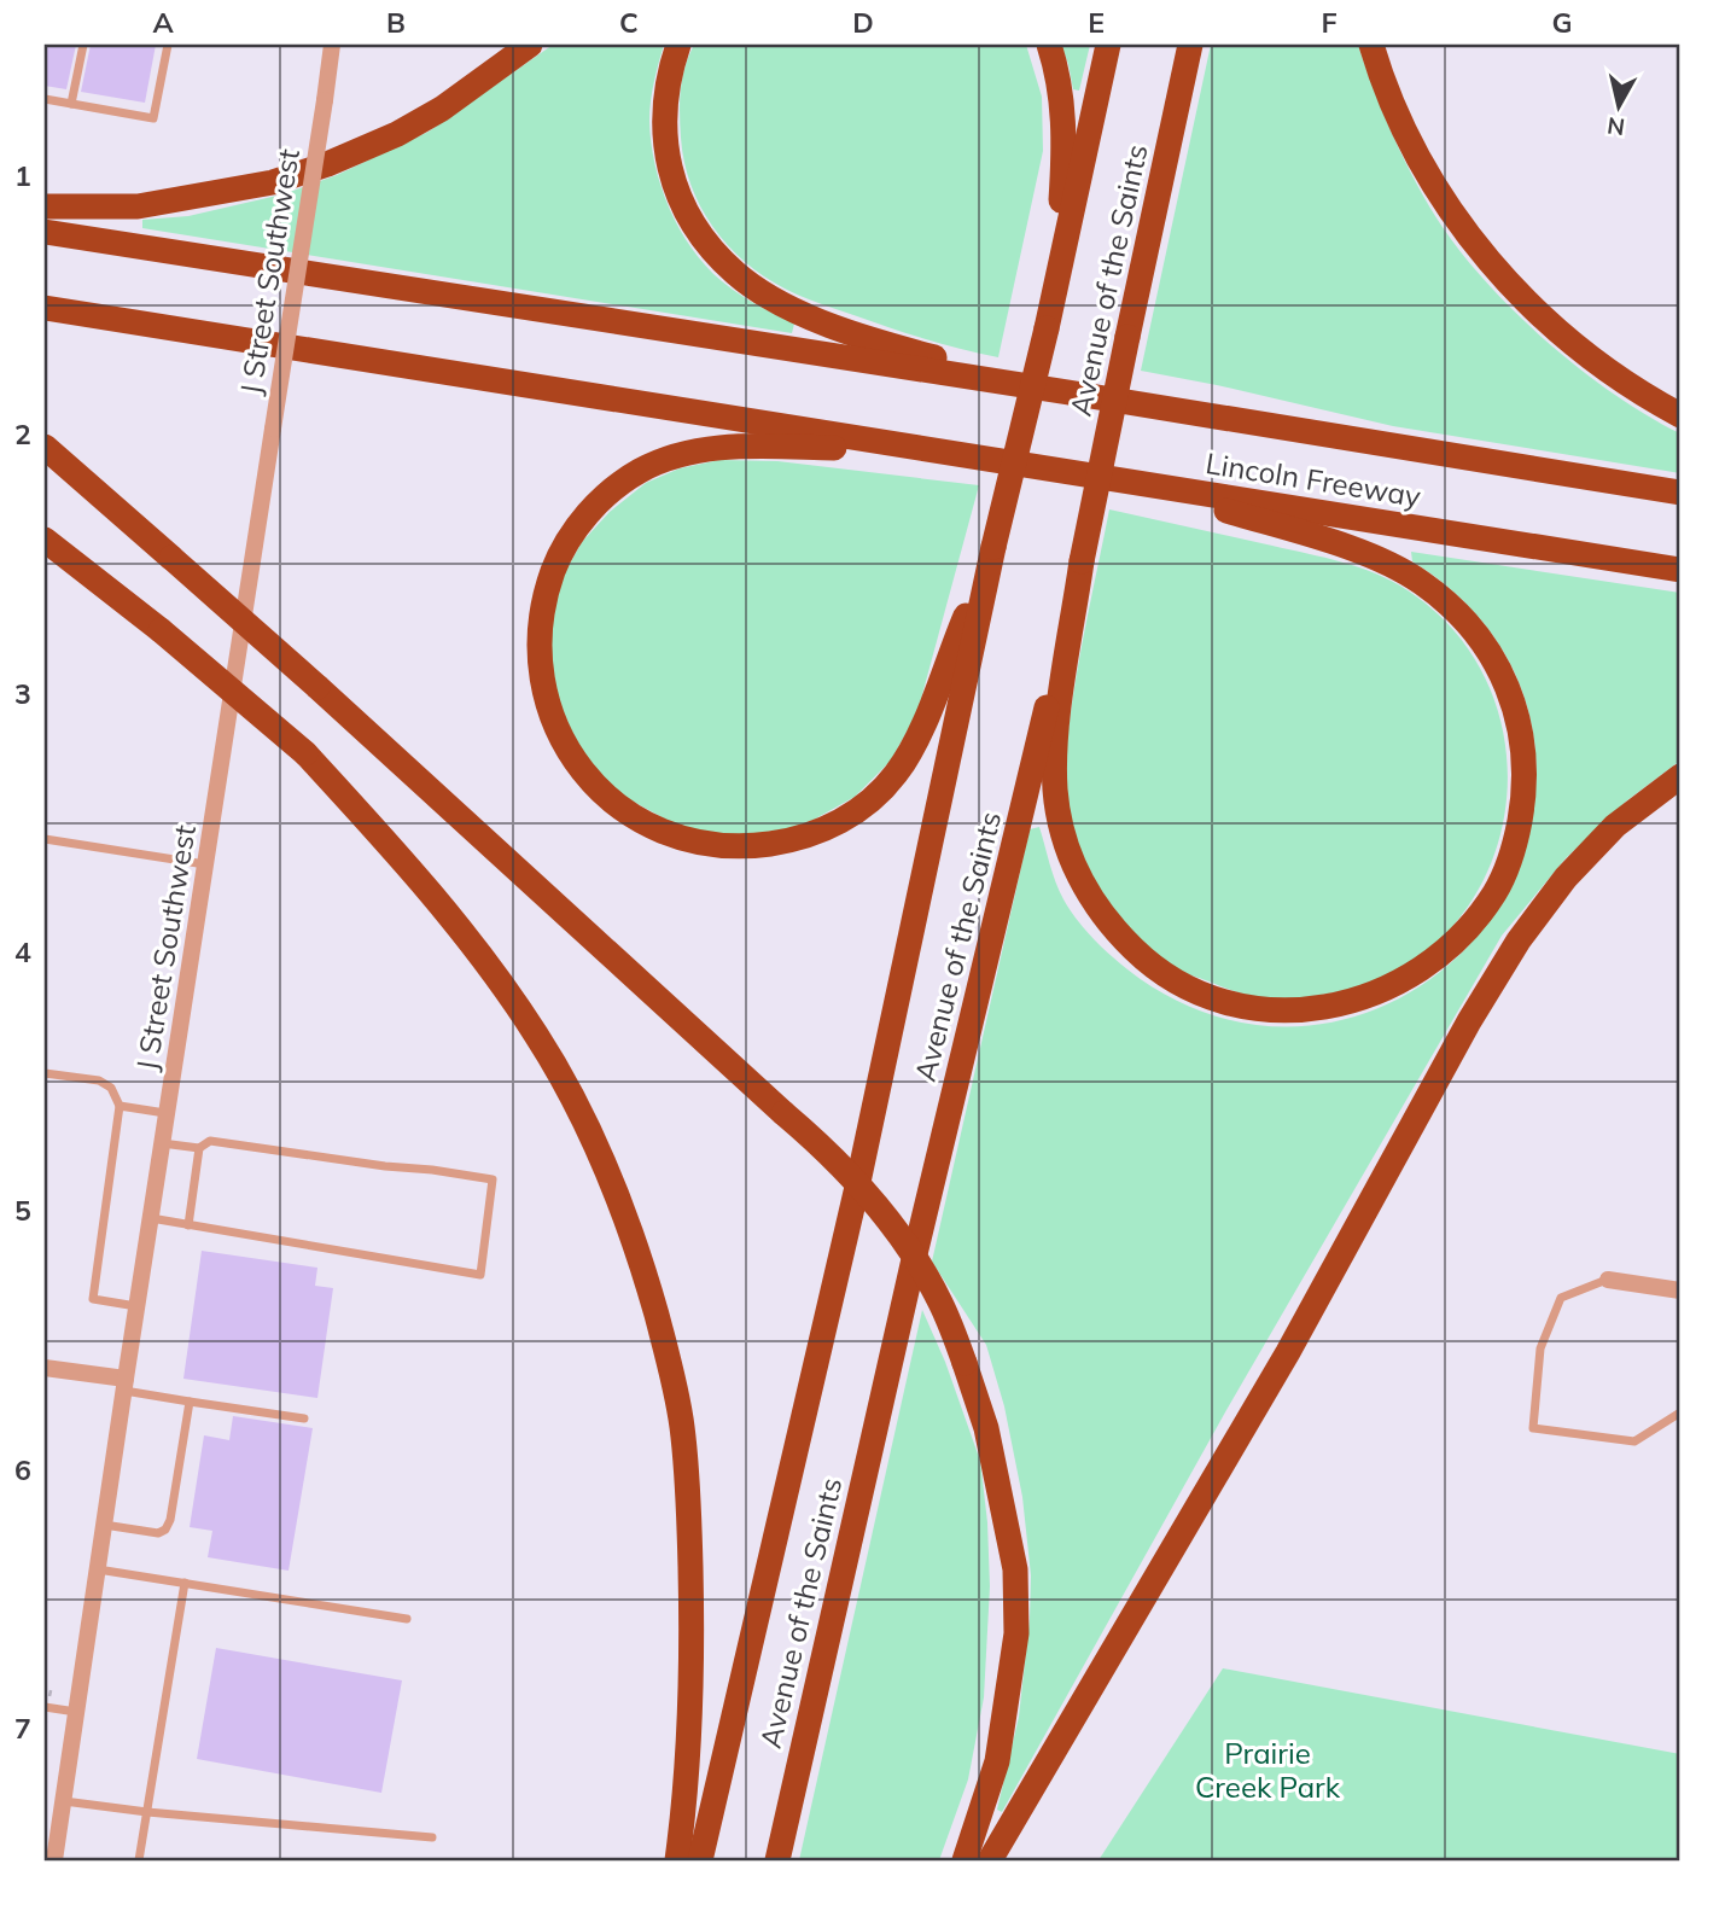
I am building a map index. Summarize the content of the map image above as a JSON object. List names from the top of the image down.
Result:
{
  "streets": {
    "highway": ["Avenue of the Saints", "Lincoln Freeway"],
    "street": ["J Street Southwest"]
  },
  "parks": ["Prairie Creek Park"],
  "north": "bottom",
  "grid": {
    "columns": [
      "A",
      "B",
      "C",
      "D",
      "E",
      "F",
      "G"
    ],
    "rows": [
      "1",
      "2",
      "3",
      "4",
      "5",
      "6",
      "7"
    ]
  }
}
